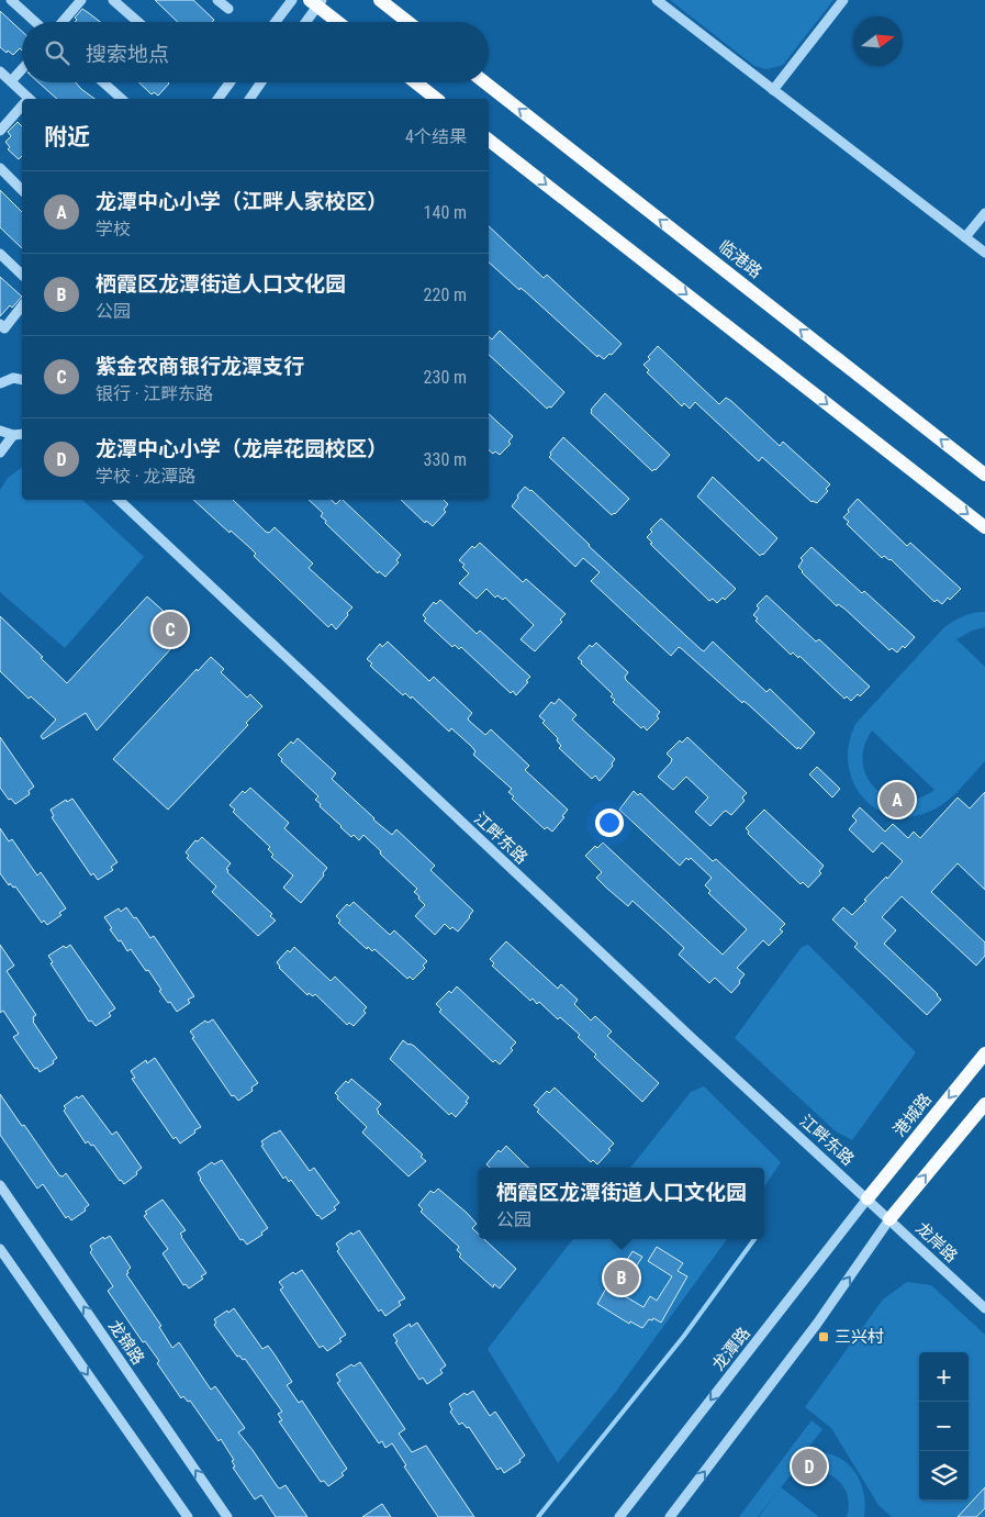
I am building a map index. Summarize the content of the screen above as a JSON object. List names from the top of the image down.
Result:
{
  "streets": {
    "main road": ["临港路", "港城路"],
    "street": [
      "江畔东路",
      "龙岸路",
      "龙锦路",
      "龙潭路"
    ]
  },
  "crossings": [
    ["江畔东路", "港城路"],
    ["江畔东路", "龙岸路"],
    ["江畔东路", "龙潭路"],
    ["港城路", "龙岸路"],
    ["港城路", "龙潭路"],
    ["龙岸路", "龙潭路"]
  ],
  "places": {
    "transit": ["三兴村"]
  },
  "north": "right",
  "page": {
    "search": "搜索地点",
    "heading": ["附近", "4个结果"],
    "list": [
      {
        "mark": "A",
        "name": "龙潭中心小学（江畔人家校区）",
        "note": "学校",
        "value": "140 m"
      },
      {
        "mark": "B",
        "name": "栖霞区龙潭街道人口文化园",
        "note": "公园",
        "value": "220 m"
      },
      {
        "mark": "C",
        "name": "紫金农商银行龙潭支行",
        "note": "银行 · 江畔东路",
        "value": "230 m"
      },
      {
        "mark": "D",
        "name": "龙潭中心小学（龙岸花园校区）",
        "note": "学校 · 龙潭路",
        "value": "330 m"
      }
    ],
    "pins": [
      "C",
      "A",
      "B",
      "D"
    ],
    "popup": ["栖霞区龙潭街道人口文化园", "公园"],
    "map_buttons": ["+", "−"]
  }
}
